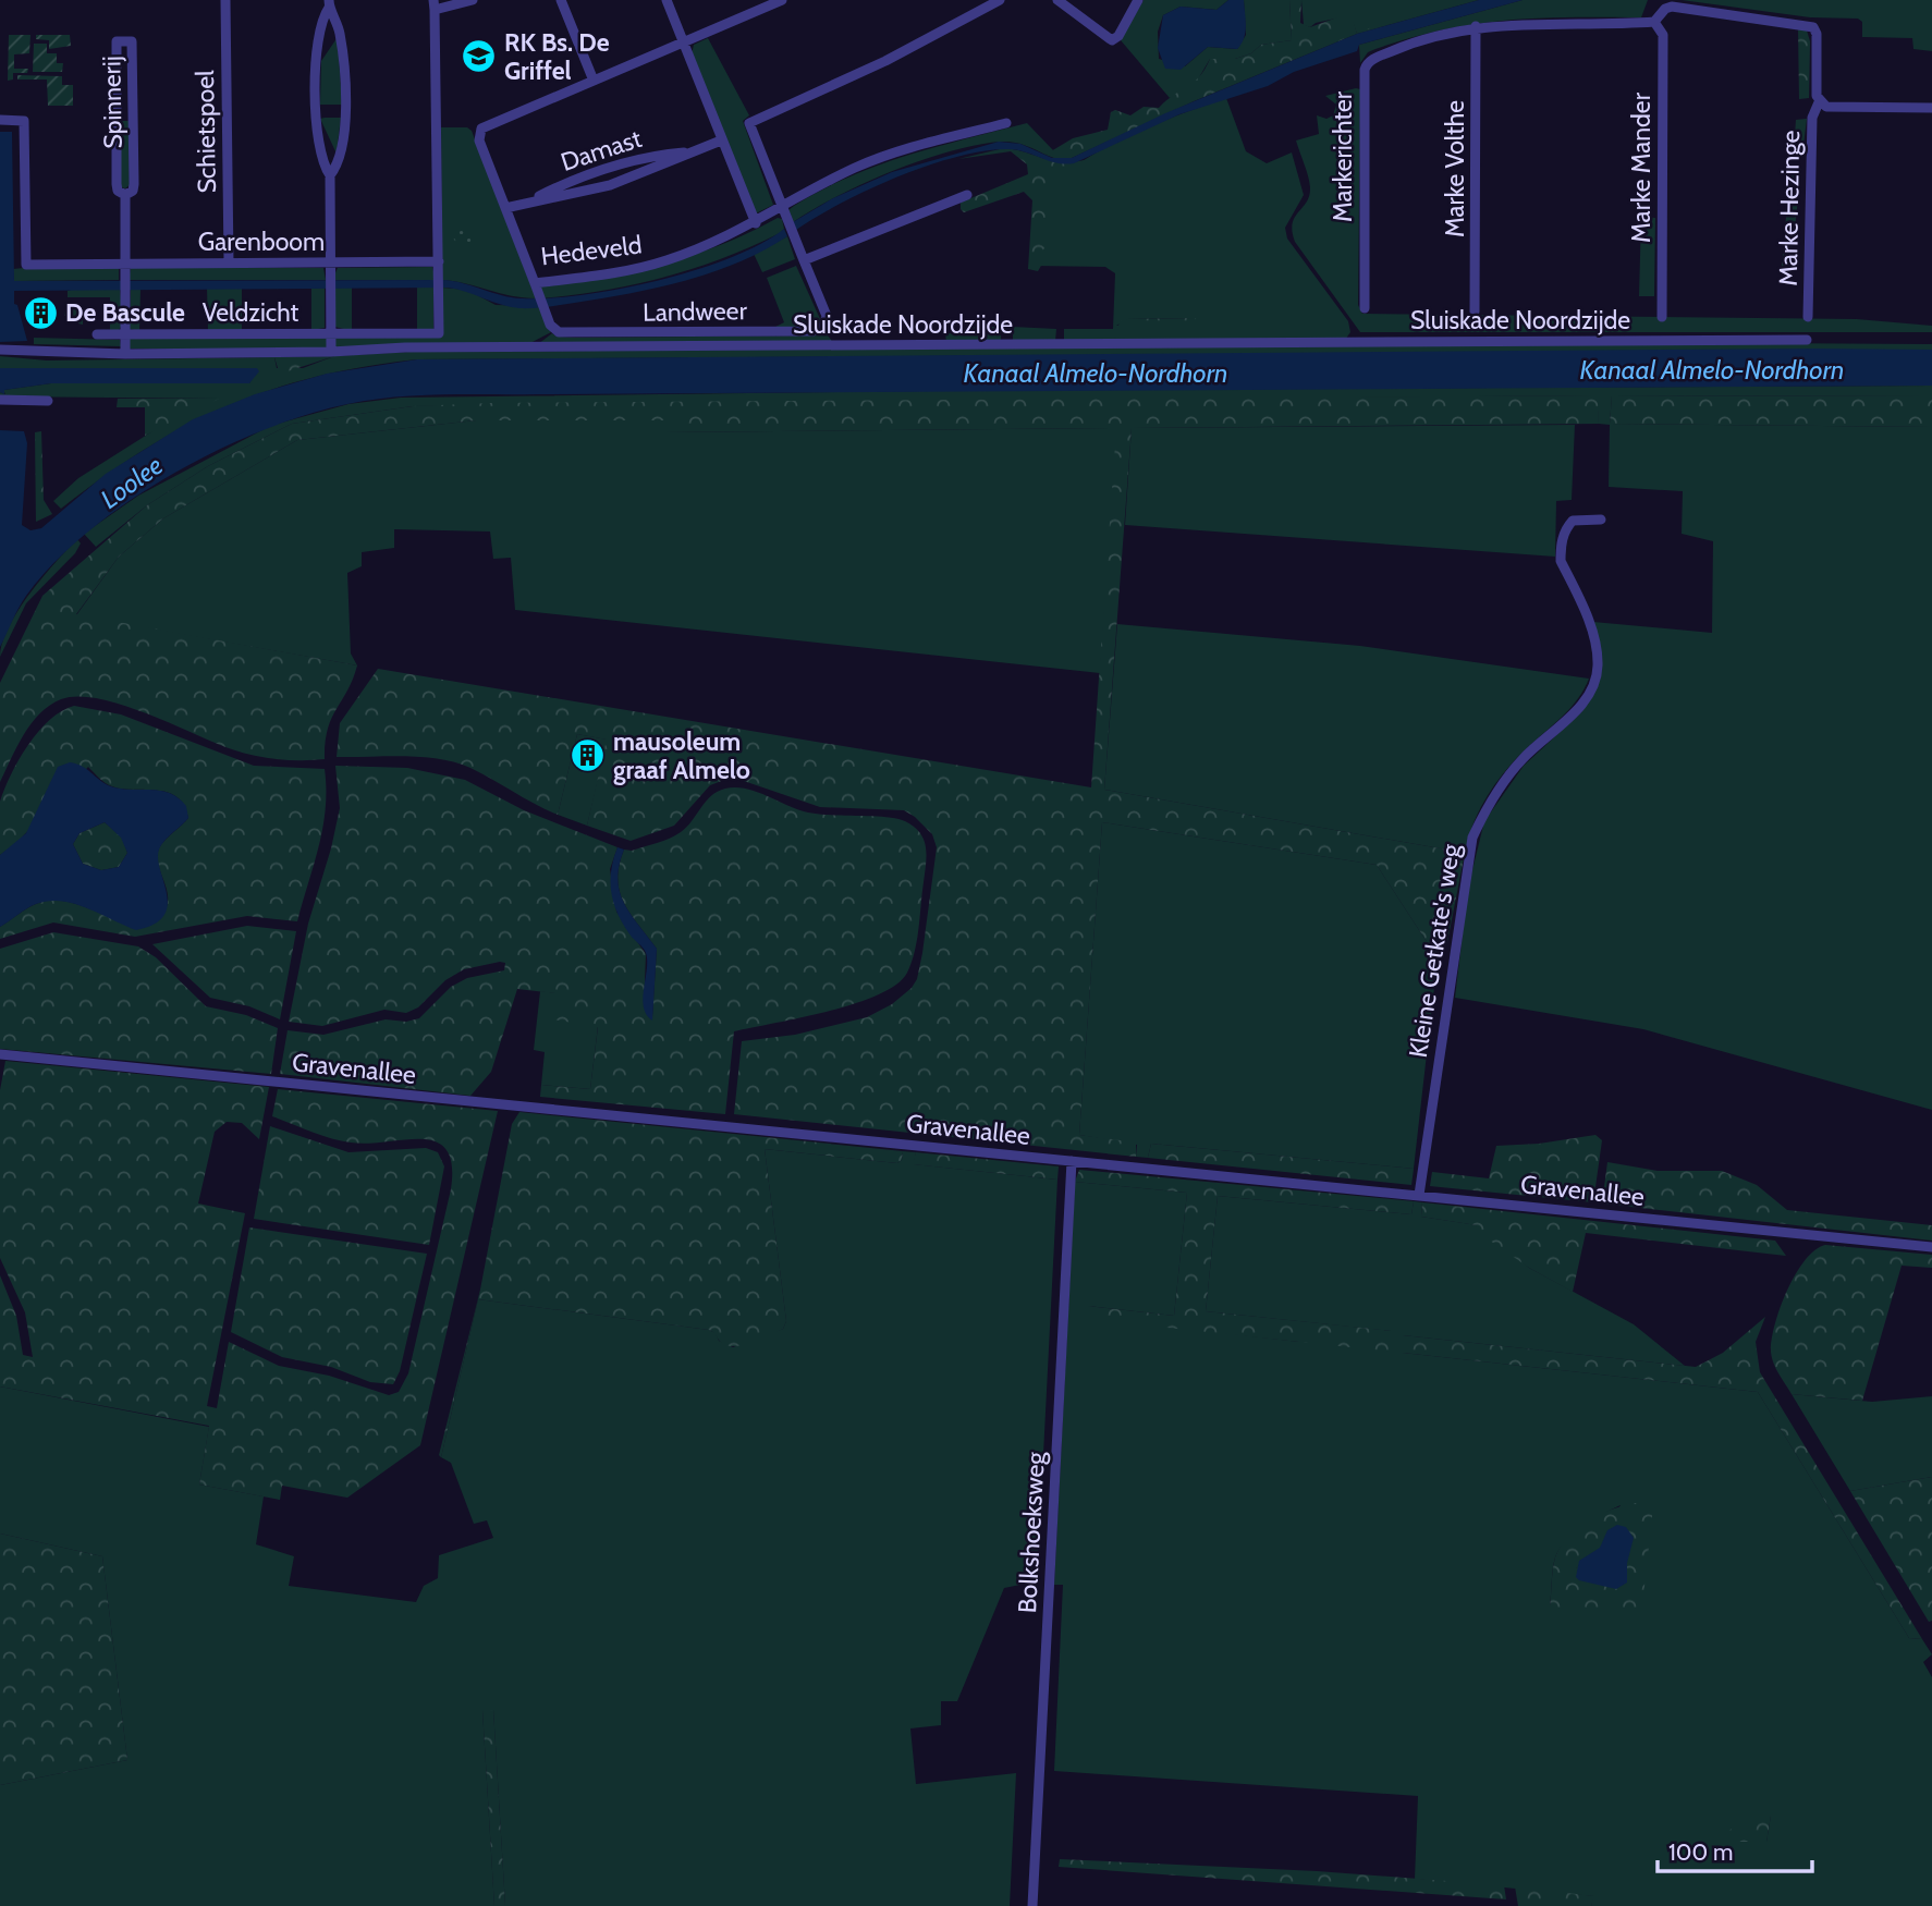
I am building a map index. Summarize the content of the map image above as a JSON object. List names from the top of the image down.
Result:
{
  "streets": {
    "street": [
      "Spinnerij",
      "Schietspoel",
      "Damast",
      "Markerichter",
      "Marke Mander",
      "Marke Volthe",
      "Marke Hezinge",
      "Garenboom",
      "Hedeveld",
      "Landweer",
      "Veldzicht",
      "Sluiskade Noordzijde",
      "Kleine Getkate's weg",
      "Gravenallee",
      "Bolkshoeksweg"
    ]
  },
  "crossings": [
    ["Spinnerij", "Garenboom"],
    ["Schietspoel", "Garenboom"],
    ["Damast", "Hedeveld"],
    ["Markerichter", "Marke Mander"],
    ["Markerichter", "Marke Volthe"],
    ["Markerichter", "Marke Hezinge"],
    ["Garenboom", "Veldzicht"],
    ["Hedeveld", "Landweer"],
    ["Veldzicht", "Sluiskade Noordzijde"],
    ["Kleine Getkate's weg", "Gravenallee"],
    ["Gravenallee", "Bolkshoeksweg"]
  ],
  "water": ["Kanaal Almelo-Nordhorn", "Loolee"],
  "places": {
    "school or university": ["RK Bs. De Griffel"],
    "building": ["De Bascule", "mausoleum graaf Almelo"]
  },
  "scale_bar": "100 m"
}
